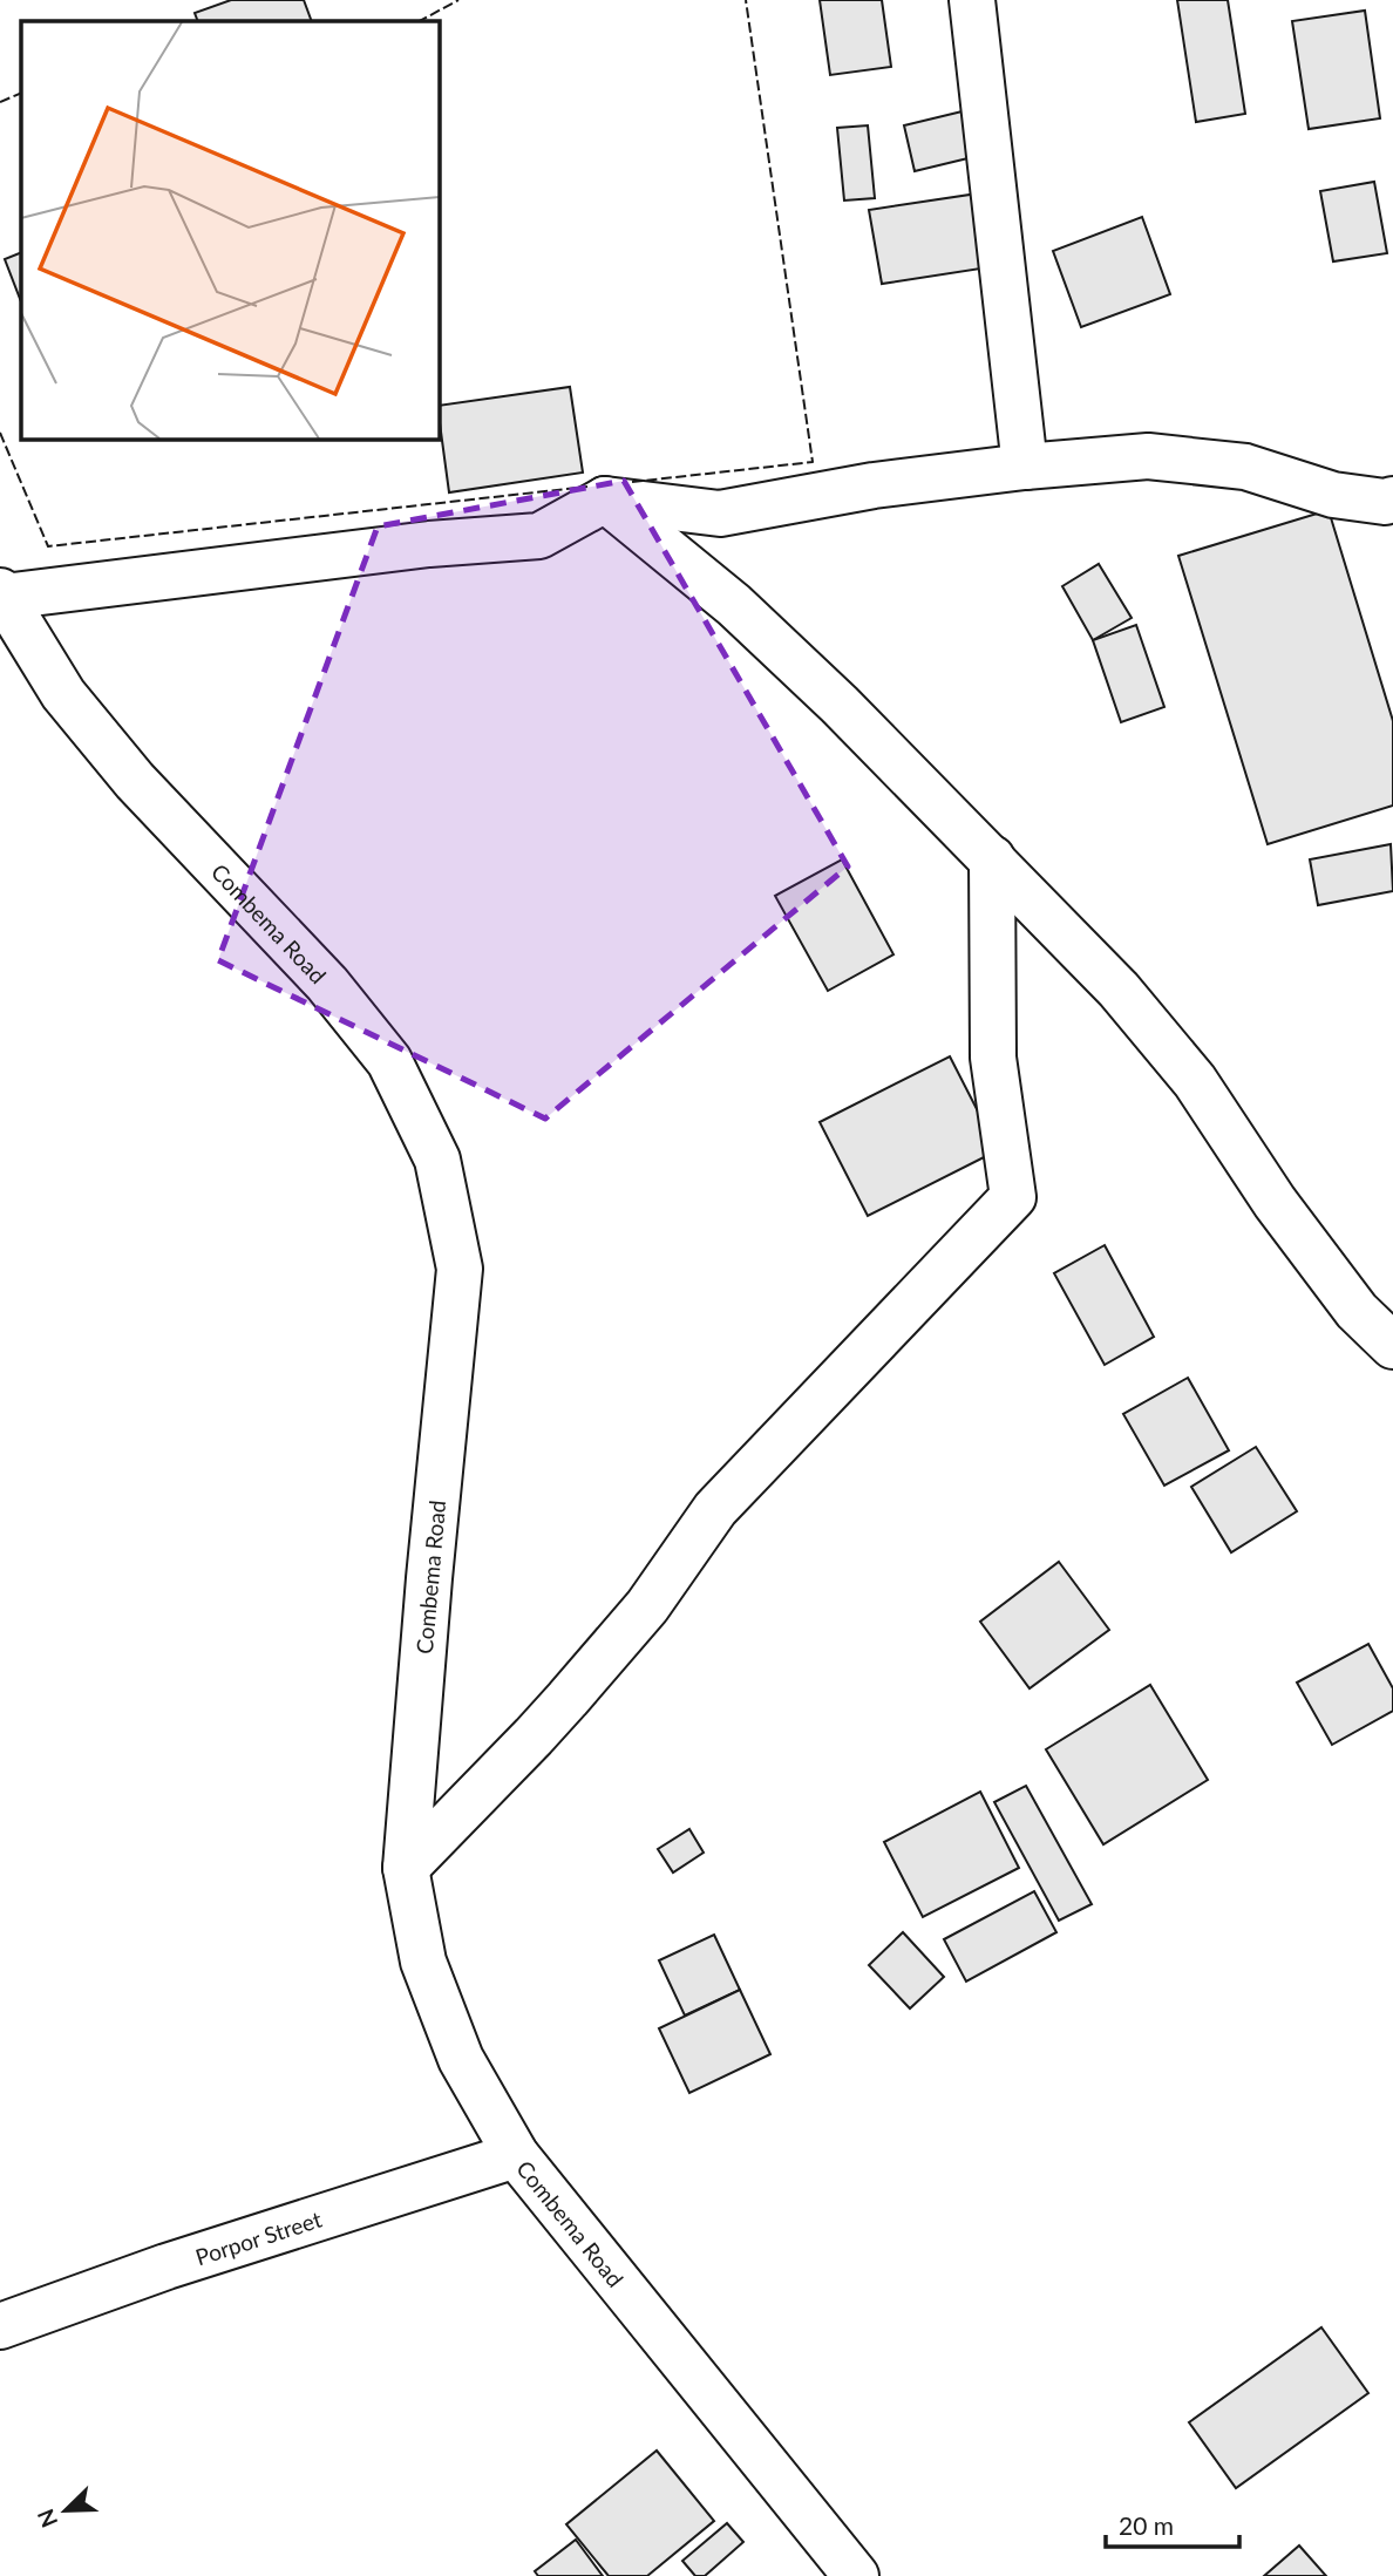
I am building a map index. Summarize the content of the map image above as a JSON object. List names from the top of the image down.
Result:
{
  "streets": {
    "street": ["Combema Road", "Porpor Street"]
  },
  "crossings": [
    ["Combema Road", "Porpor Street"]
  ],
  "scale_bar": "20 m",
  "north": "bottom left"
}
